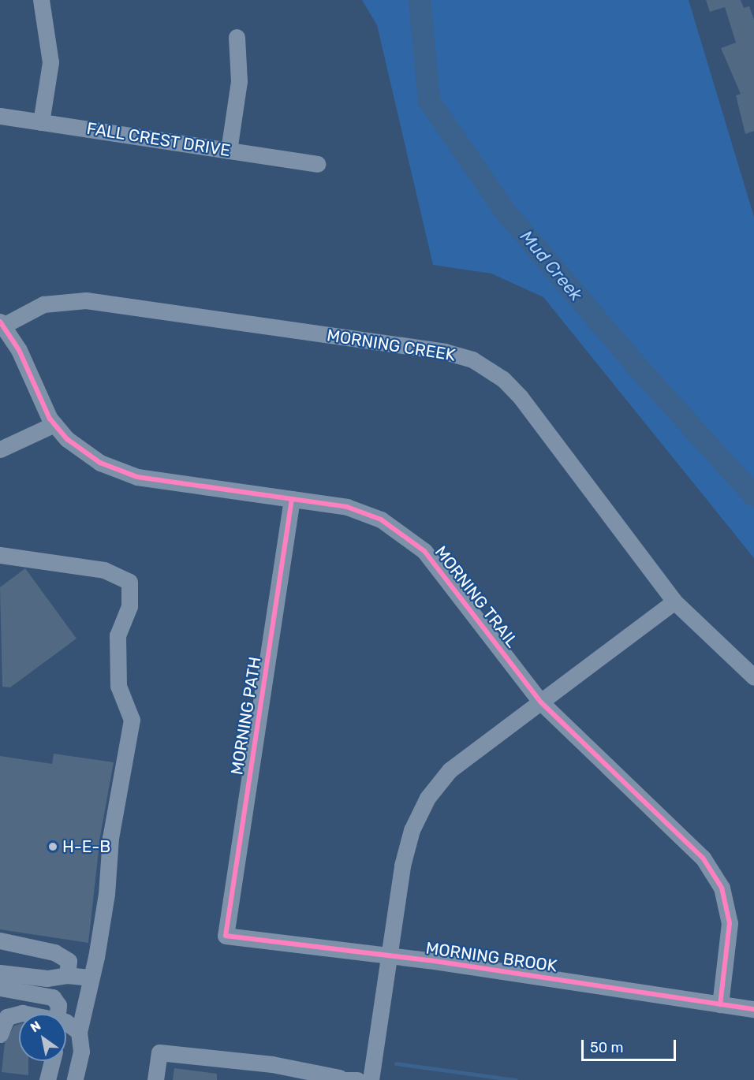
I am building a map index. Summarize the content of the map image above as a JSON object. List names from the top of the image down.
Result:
{
  "streets": {
    "street": [
      "FALL CREST DRIVE",
      "MORNING CREEK",
      "MORNING TRAIL",
      "MORNING PATH",
      "MORNING BROOK"
    ]
  },
  "crossings": [
    ["MORNING CREEK", "MORNING TRAIL"],
    ["MORNING TRAIL", "MORNING PATH"],
    ["MORNING TRAIL", "MORNING BROOK"],
    ["MORNING PATH", "MORNING BROOK"]
  ],
  "water": ["Mud Creek"],
  "places": ["H-E-B"],
  "scale_bar": "50 m",
  "north": "top left"
}
